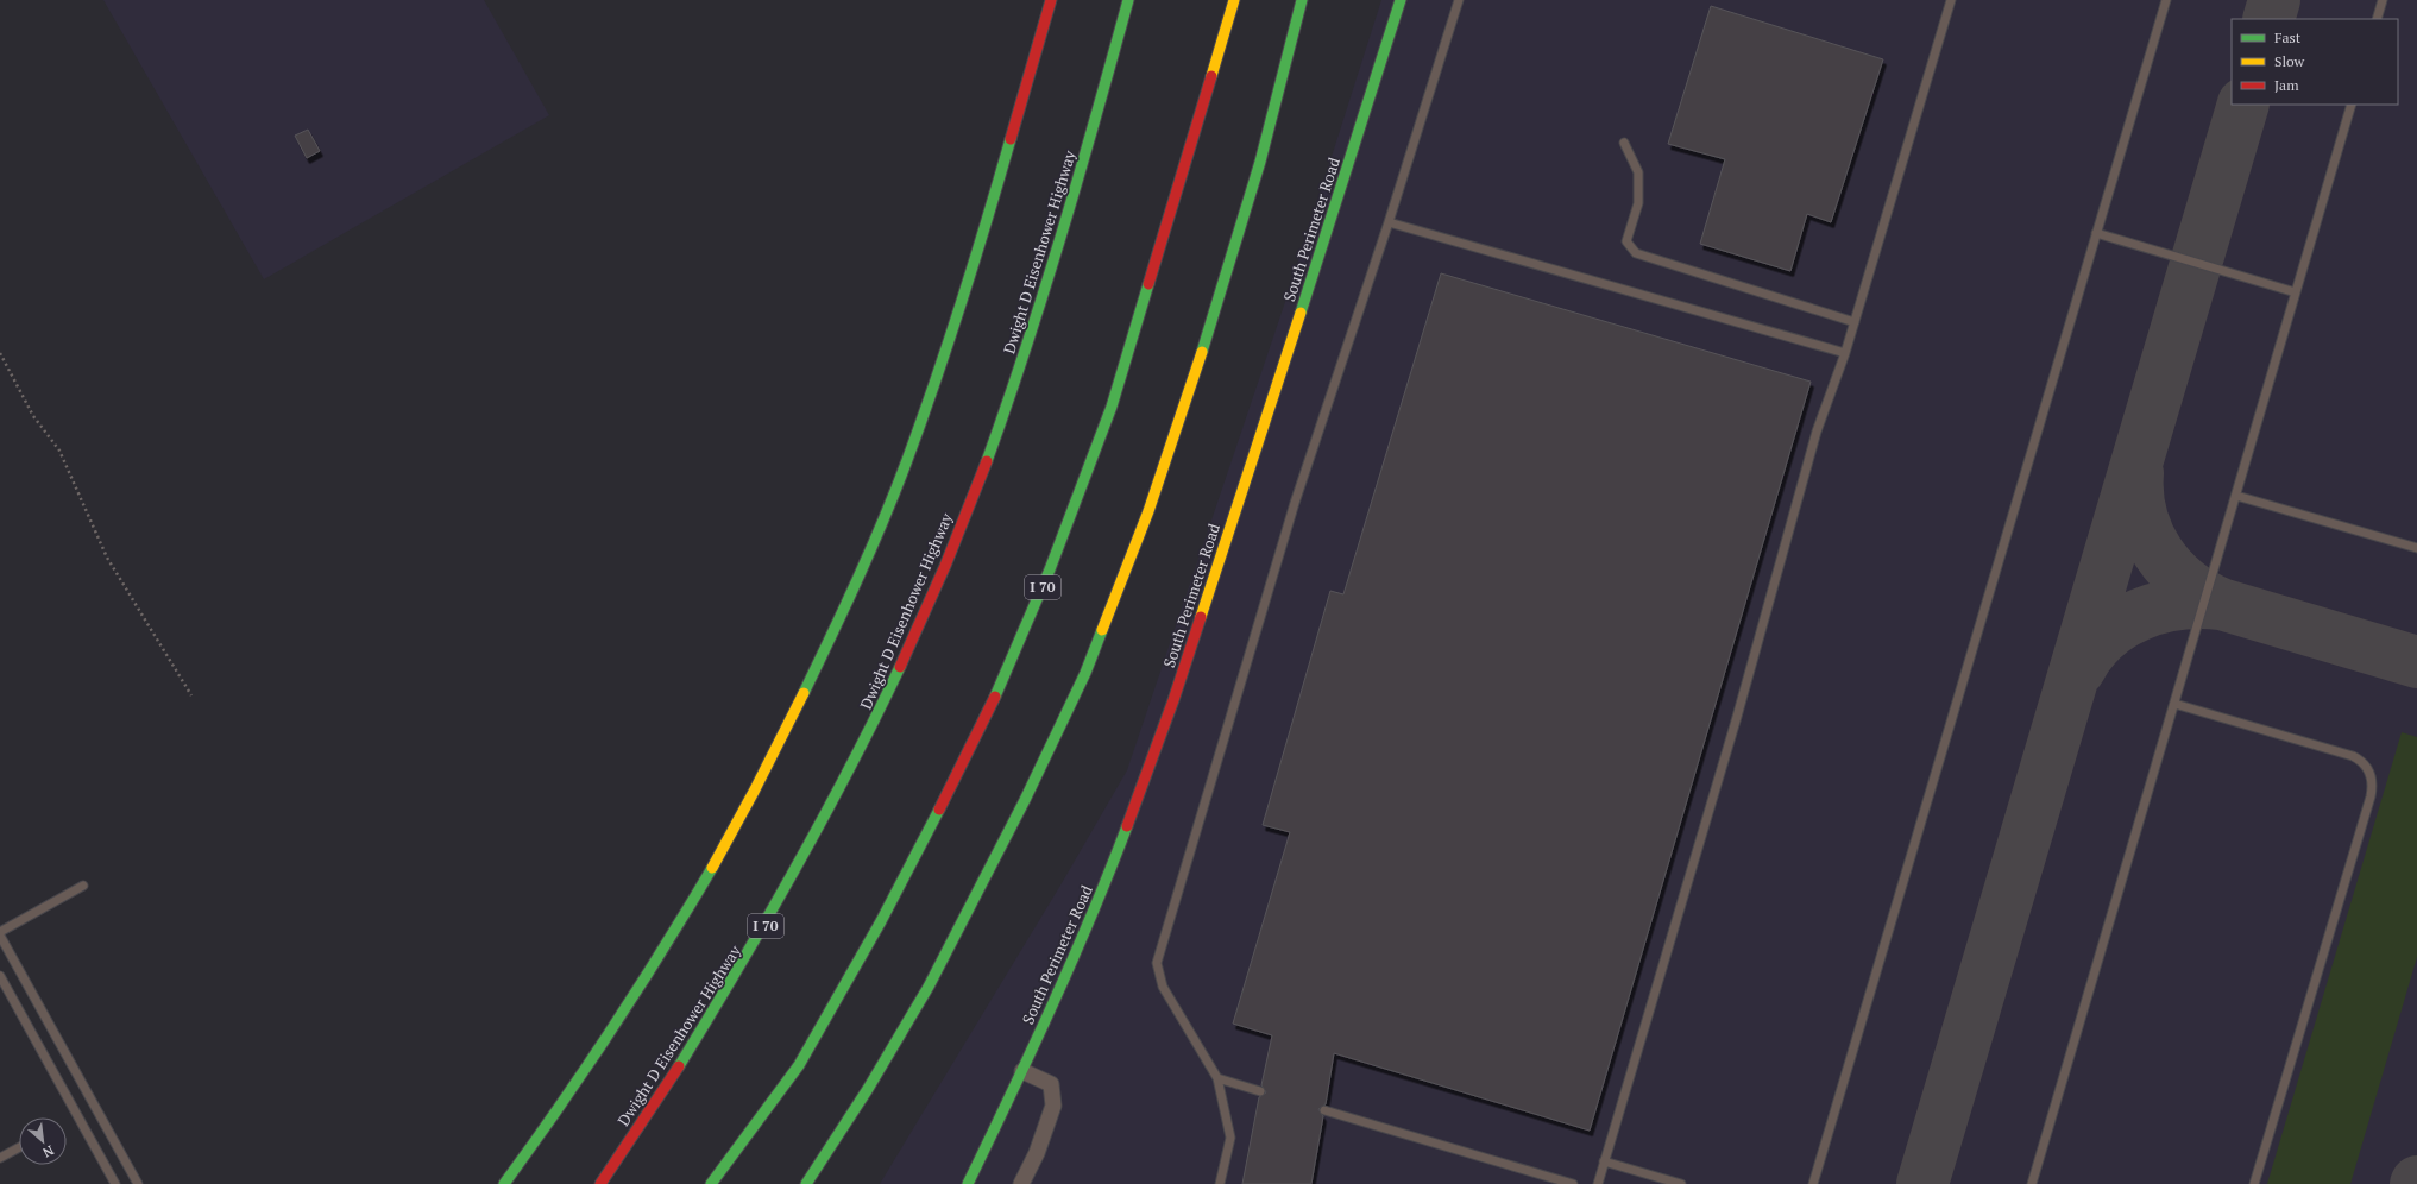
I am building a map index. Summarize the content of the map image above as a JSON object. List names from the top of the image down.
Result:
{
  "streets": {
    "main road": ["South Perimeter Road", "Dwight D Eisenhower Highway", "I 70"]
  },
  "legend": ["Fast", "Slow", "Jam"],
  "north": "bottom right"
}
